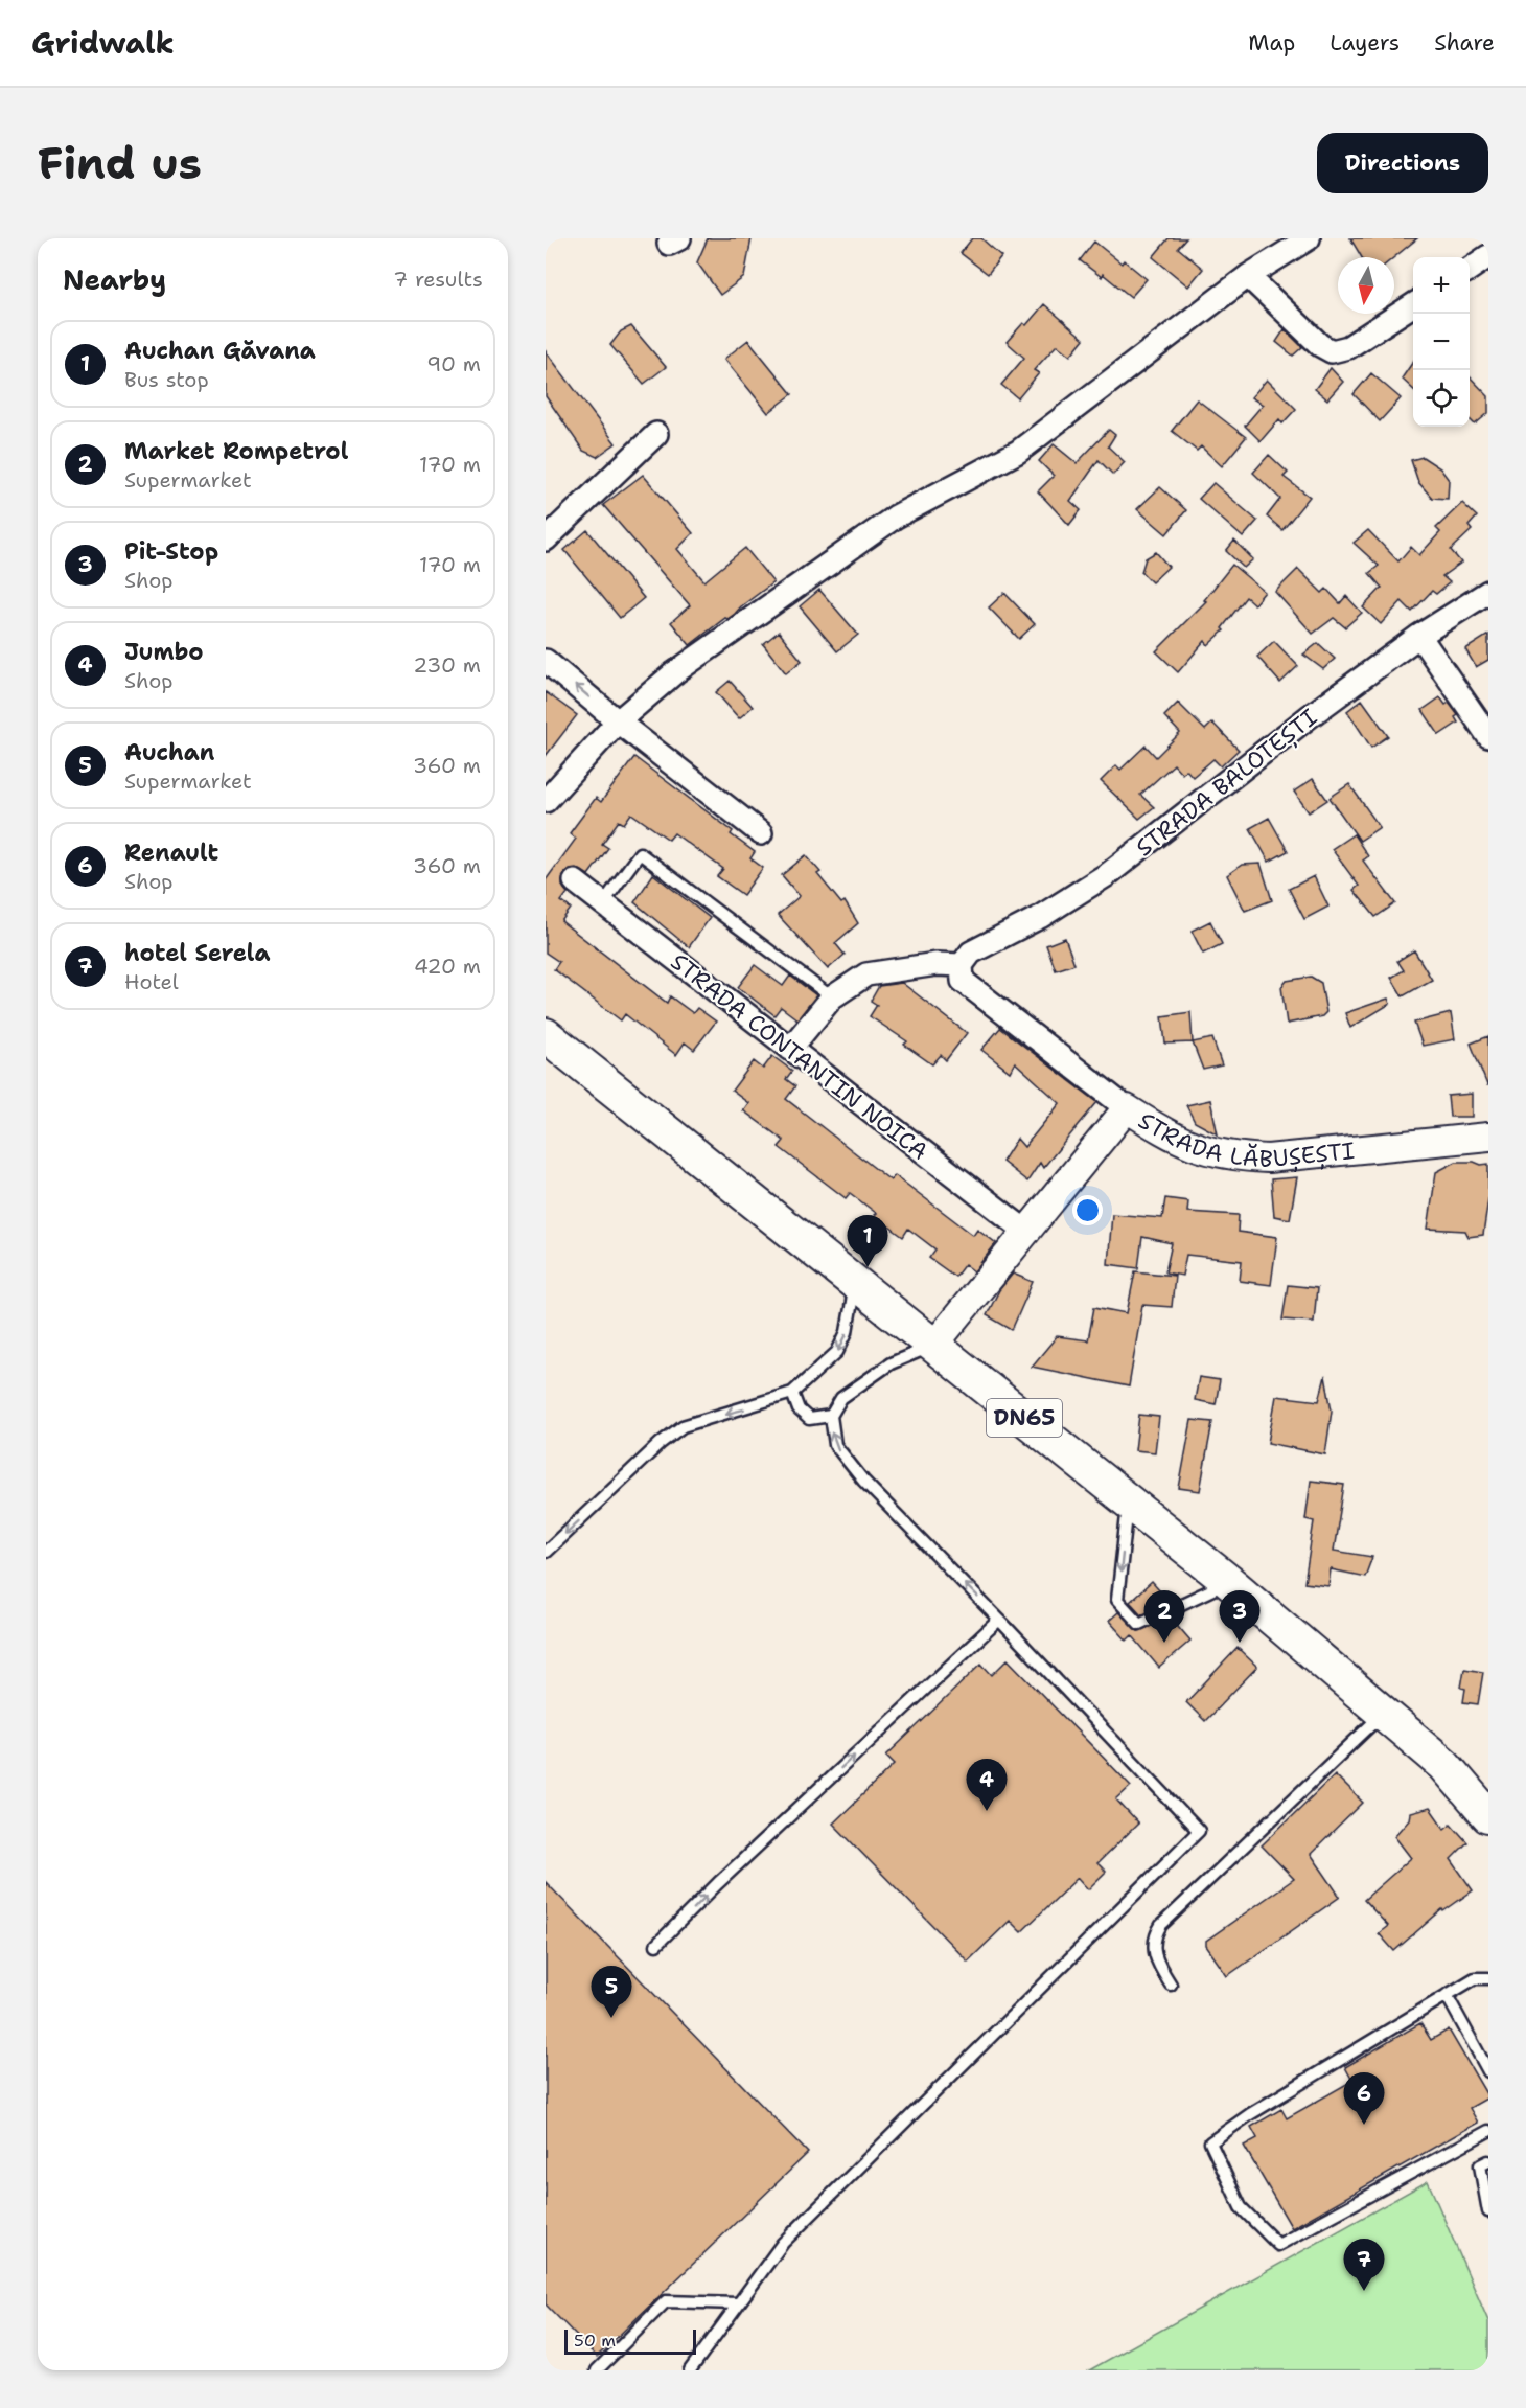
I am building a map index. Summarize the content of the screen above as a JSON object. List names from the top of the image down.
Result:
{
  "streets": {
    "main road": ["DN65"],
    "street": ["STRADA BALOTEȘTI", "STRADA CONTANTIN NOICA", "STRADA LĂBUȘEȘTI"]
  },
  "crossings": [
    ["STRADA CONTANTIN NOICA", "STRADA LĂBUȘEȘTI"],
    ["STRADA LĂBUȘEȘTI", "DN65"]
  ],
  "scale_bar": "50 m",
  "north": "bottom",
  "page": {
    "header": "Gridwalk",
    "nav": ["Map", "Layers", "Share"],
    "buttons": "Directions",
    "title": "Find us",
    "heading": ["Nearby", "7 results"],
    "map_buttons": ["+", "−"],
    "list": [
      {
        "mark": "1",
        "name": "Auchan Găvana",
        "note": "Bus stop",
        "value": "90 m"
      },
      {
        "mark": "2",
        "name": "Market Rompetrol",
        "note": "Supermarket",
        "value": "170 m"
      },
      {
        "mark": "3",
        "name": "Pit-Stop",
        "note": "Shop",
        "value": "170 m"
      },
      {
        "mark": "4",
        "name": "Jumbo",
        "note": "Shop",
        "value": "230 m"
      },
      {
        "mark": "5",
        "name": "Auchan",
        "note": "Supermarket",
        "value": "360 m"
      },
      {
        "mark": "6",
        "name": "Renault",
        "note": "Shop",
        "value": "360 m"
      },
      {
        "mark": "7",
        "name": "hotel Serela",
        "note": "Hotel",
        "value": "420 m"
      }
    ],
    "pins": [
      "1",
      "2",
      "3",
      "4",
      "5",
      "6",
      "7"
    ],
    "scale": "50 m"
  }
}
